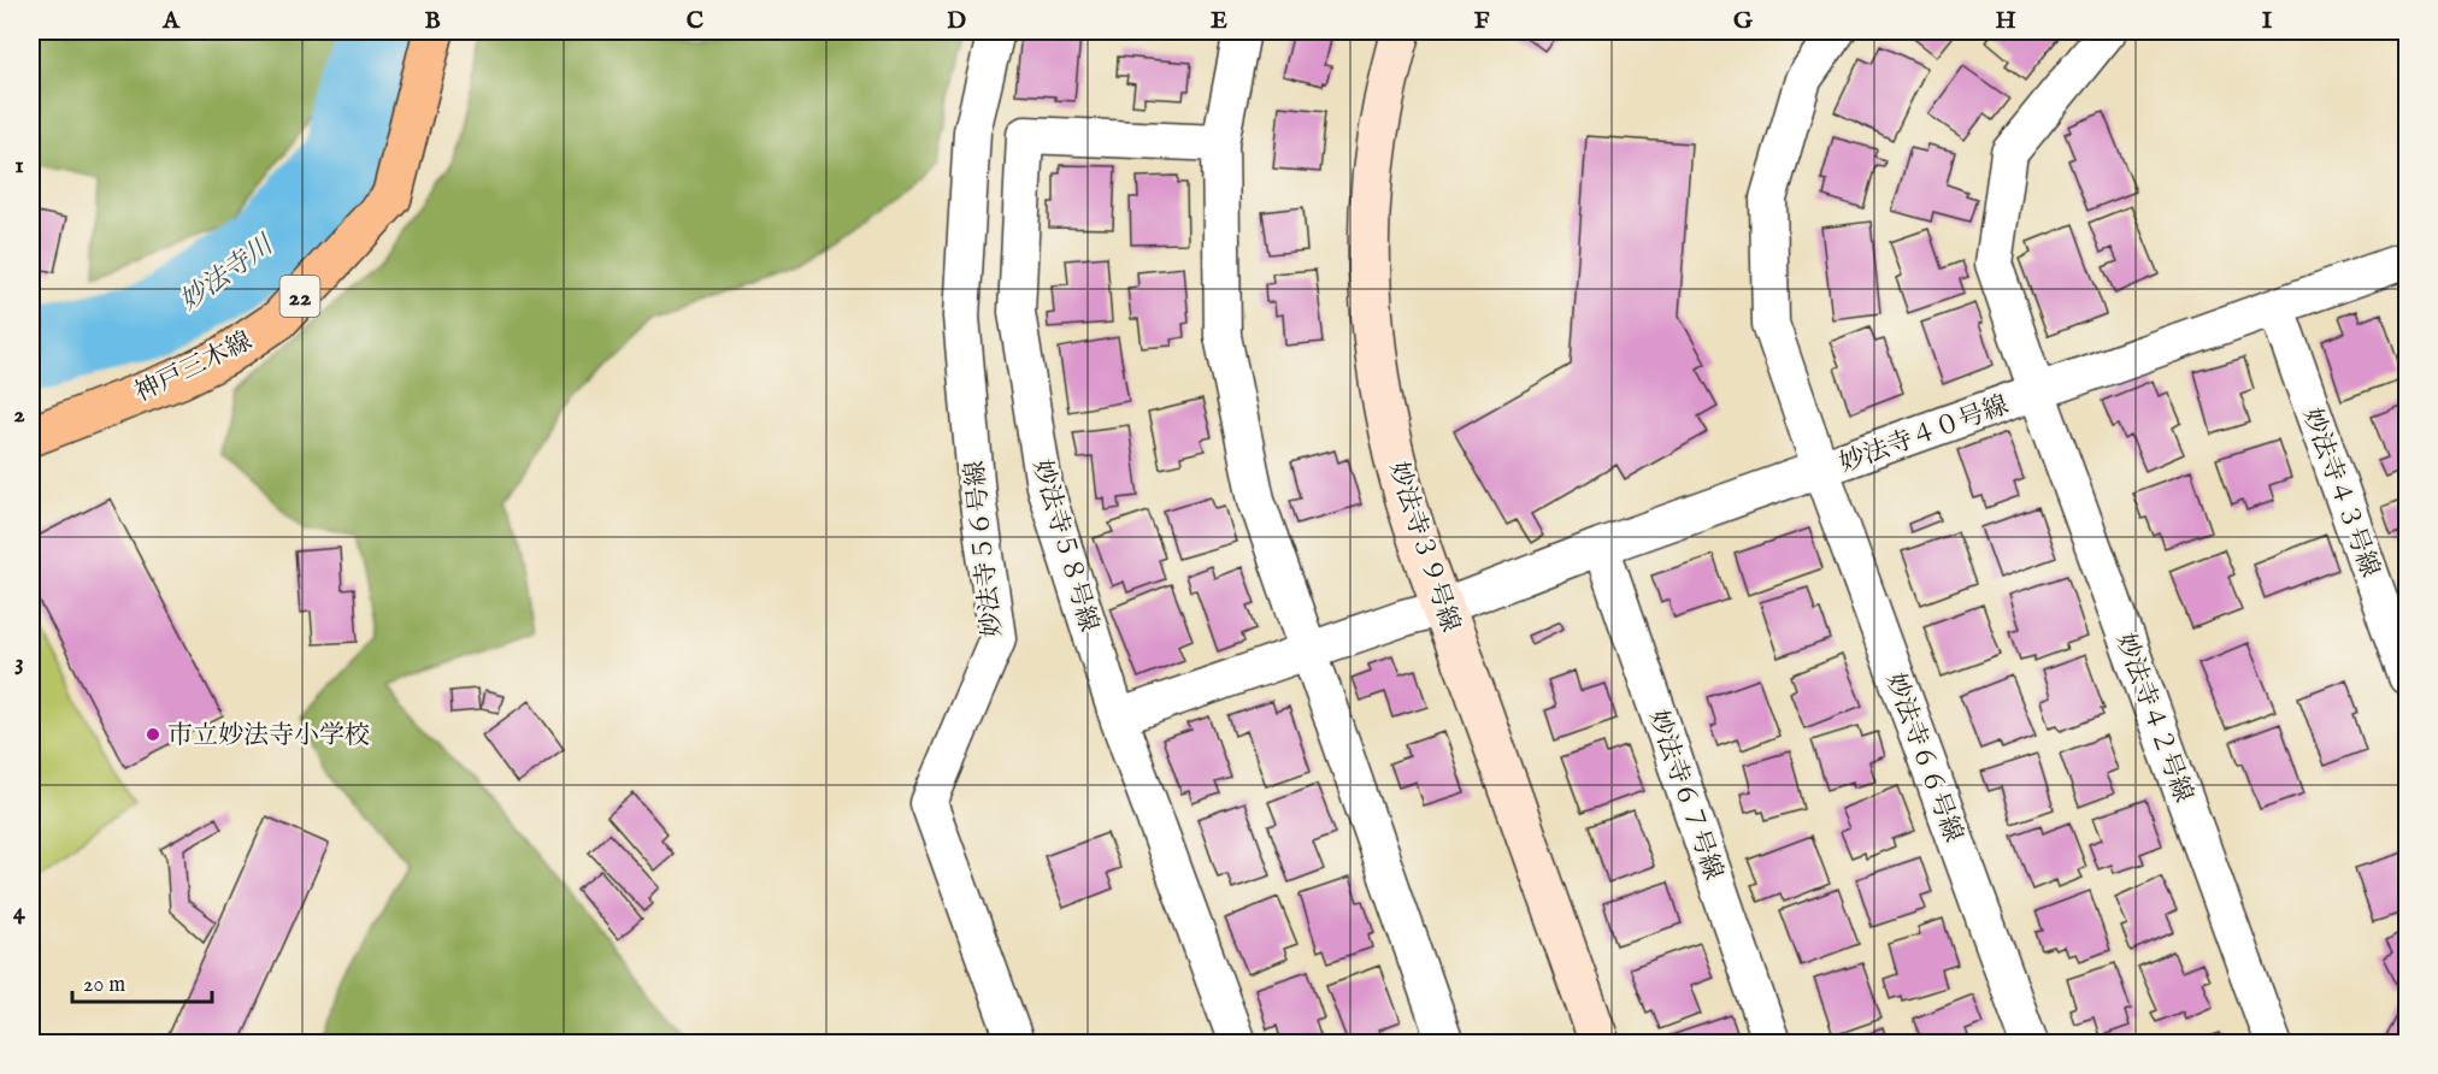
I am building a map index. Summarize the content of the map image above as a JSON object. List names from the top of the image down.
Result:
{
  "streets": {
    "main road": ["22", "神戸三木線"],
    "street": [
      "妙法寺４０号線",
      "妙法寺４３号線",
      "妙法寺５８号線",
      "妙法寺３９号線",
      "妙法寺５６号線",
      "妙法寺４２号線",
      "妙法寺６６号線",
      "妙法寺６７号線"
    ]
  },
  "crossings": [
    ["妙法寺４０号線", "妙法寺４３号線"],
    ["妙法寺４０号線", "妙法寺５８号線"],
    ["妙法寺４０号線", "妙法寺３９号線"],
    ["妙法寺４０号線", "妙法寺４２号線"],
    ["妙法寺４０号線", "妙法寺６６号線"],
    ["妙法寺４０号線", "妙法寺６７号線"]
  ],
  "water": ["妙法寺川"],
  "places": ["市立妙法寺小学校"],
  "scale_bar": "20 m",
  "grid": {
    "columns": [
      "A",
      "B",
      "C",
      "D",
      "E",
      "F",
      "G",
      "H",
      "I"
    ],
    "rows": [
      "1",
      "2",
      "3",
      "4"
    ]
  }
}
